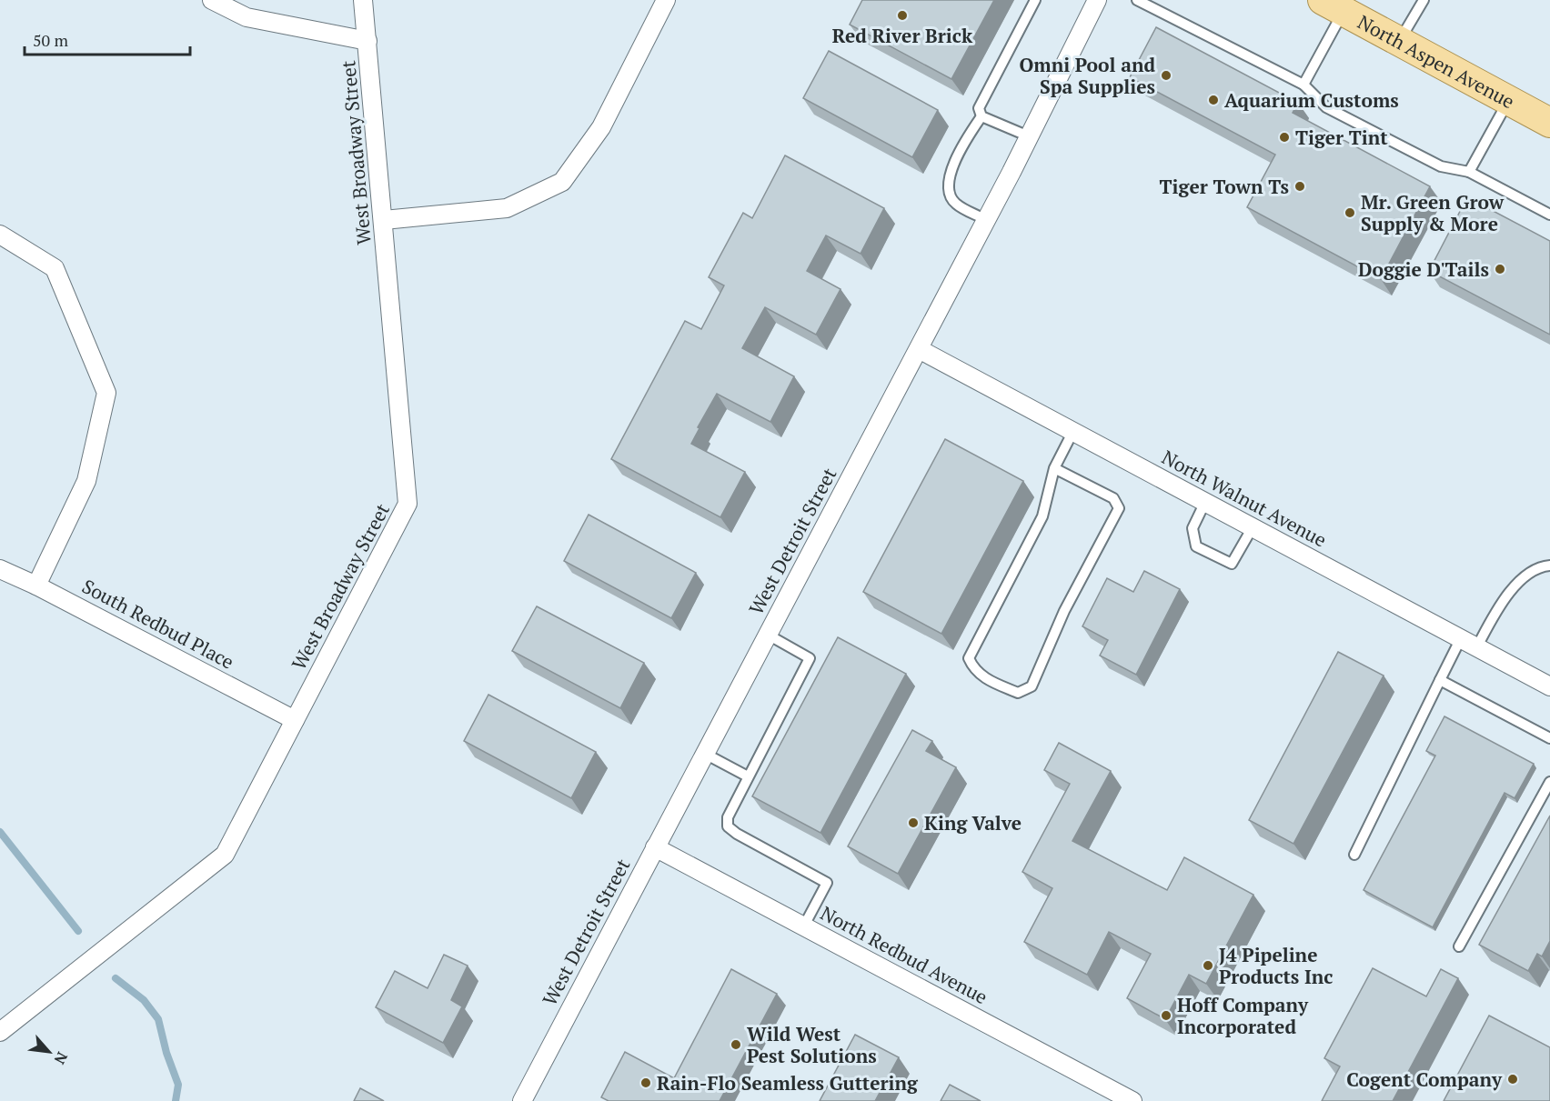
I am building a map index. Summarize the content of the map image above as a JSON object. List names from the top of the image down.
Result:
{
  "streets": {
    "main road": ["North Aspen Avenue"],
    "street": [
      "West Broadway Street",
      "North Walnut Avenue",
      "West Detroit Street",
      "South Redbud Place",
      "North Redbud Avenue"
    ]
  },
  "crossings": [
    ["West Broadway Street", "South Redbud Place"],
    ["North Walnut Avenue", "West Detroit Street"],
    ["West Detroit Street", "North Redbud Avenue"]
  ],
  "places": [
    "Red River Brick",
    "Omni Pool and Spa Supplies",
    "Aquarium Customs",
    "Tiger Tint",
    "Tiger Town Ts",
    "Mr. Green Grow Supply & More",
    "Doggie D'Tails",
    "King Valve",
    "J4 Pipeline Products Inc",
    "Hoff Company Incorporated",
    "Wild West Pest Solutions",
    "Cogent Company",
    "Rain-Flo Seamless Guttering"
  ],
  "scale_bar": "50 m",
  "north": "bottom right"
}
